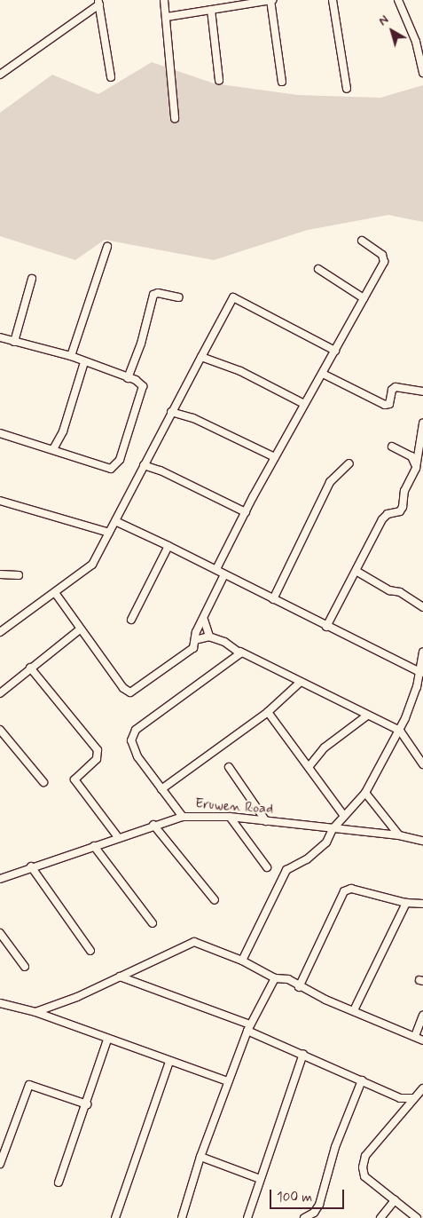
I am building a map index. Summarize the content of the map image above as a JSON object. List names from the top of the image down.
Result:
{
  "streets": {
    "street": ["Eruwen Road"]
  },
  "scale_bar": "100 m",
  "north": "top left"
}
